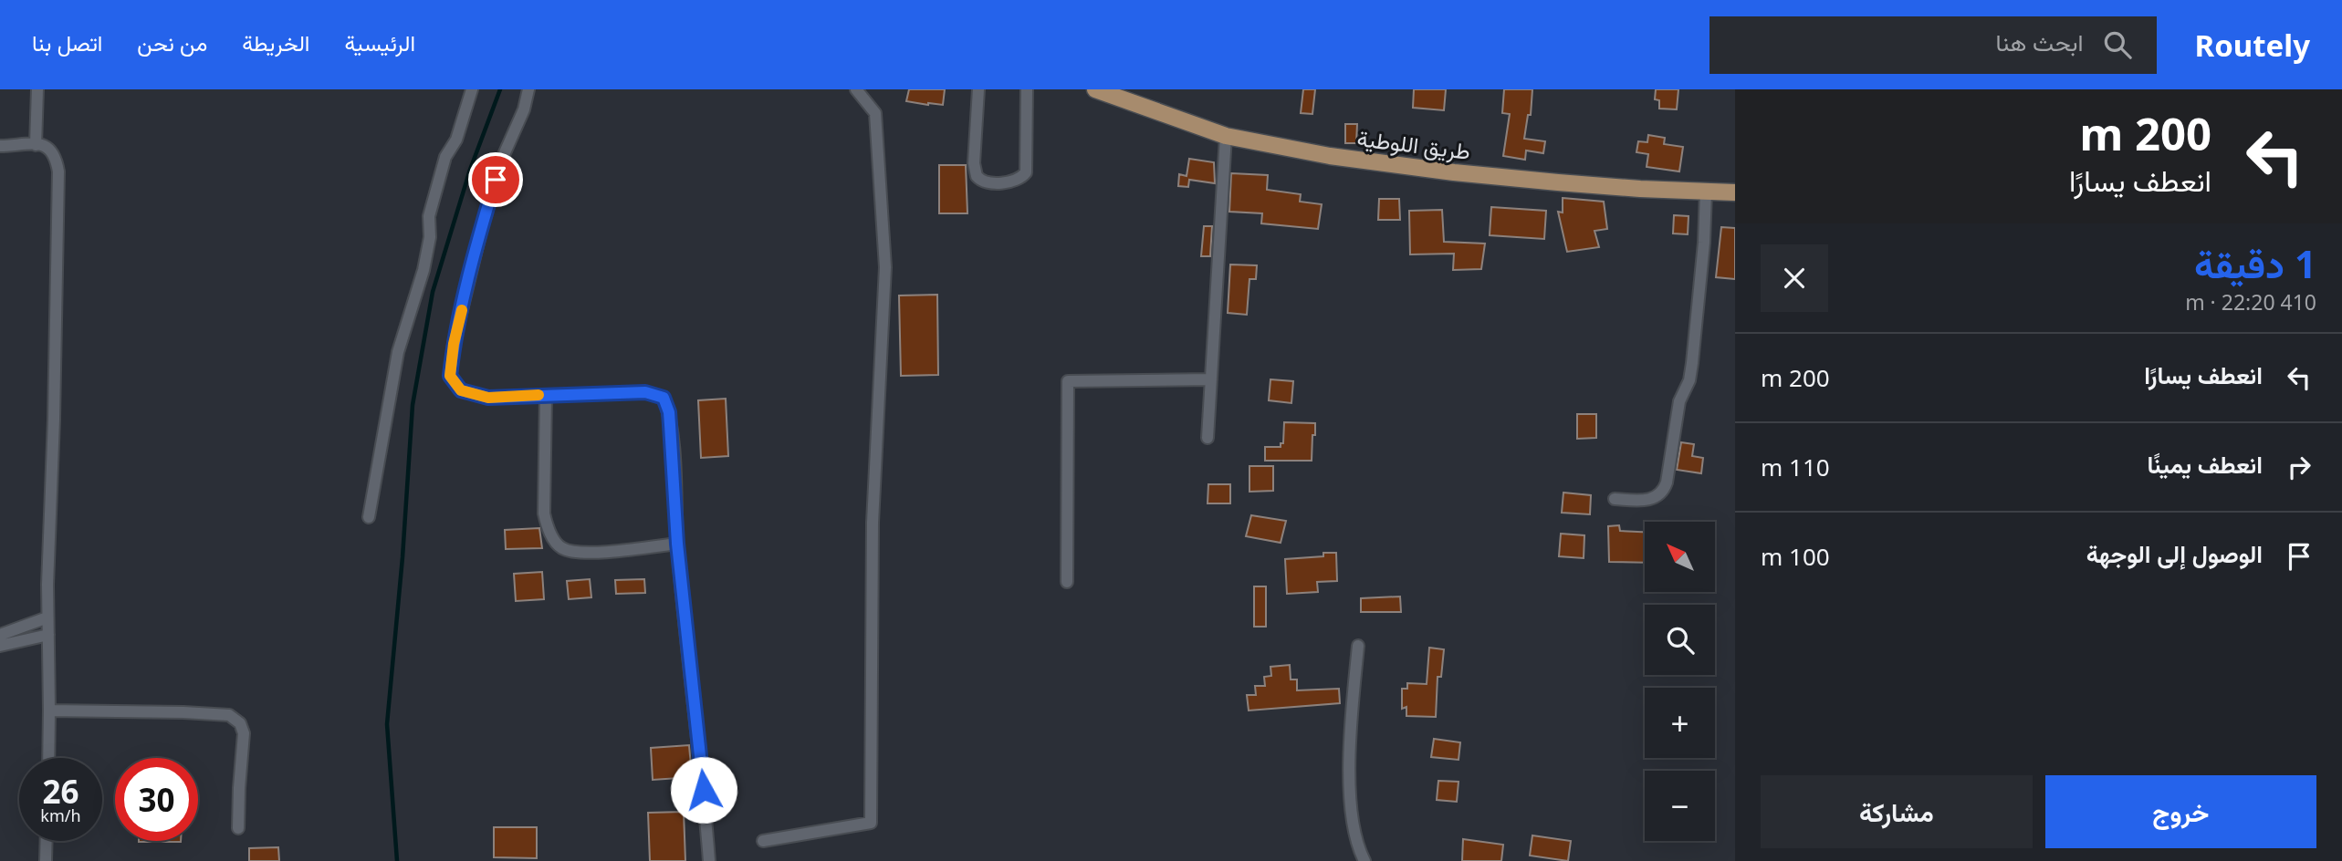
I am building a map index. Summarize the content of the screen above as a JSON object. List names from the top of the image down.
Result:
{
  "streets": {
    "main road": ["طريق اللوطية"]
  },
  "north": "top left",
  "page": {
    "header": "Routely",
    "search": "ابحث هنا",
    "nav": [
      "الرئيسية",
      "الخريطة",
      "من نحن",
      "اتصل بنا"
    ],
    "turn": ["200 m", "انعطف يسارًا"],
    "heading": ["1 دقيقة", "410 m · 22:20"],
    "list": [
      {
        "name": "انعطف يسارًا",
        "value": "200 m"
      },
      {
        "name": "انعطف يمينًا",
        "value": "110 m"
      },
      {
        "name": "الوصول إلى الوجهة",
        "value": "100 m"
      }
    ],
    "map_buttons": ["+", "−"],
    "speed": "26 km/h",
    "limit": "30",
    "buttons": ["خروج", "مشاركة"]
  }
}
